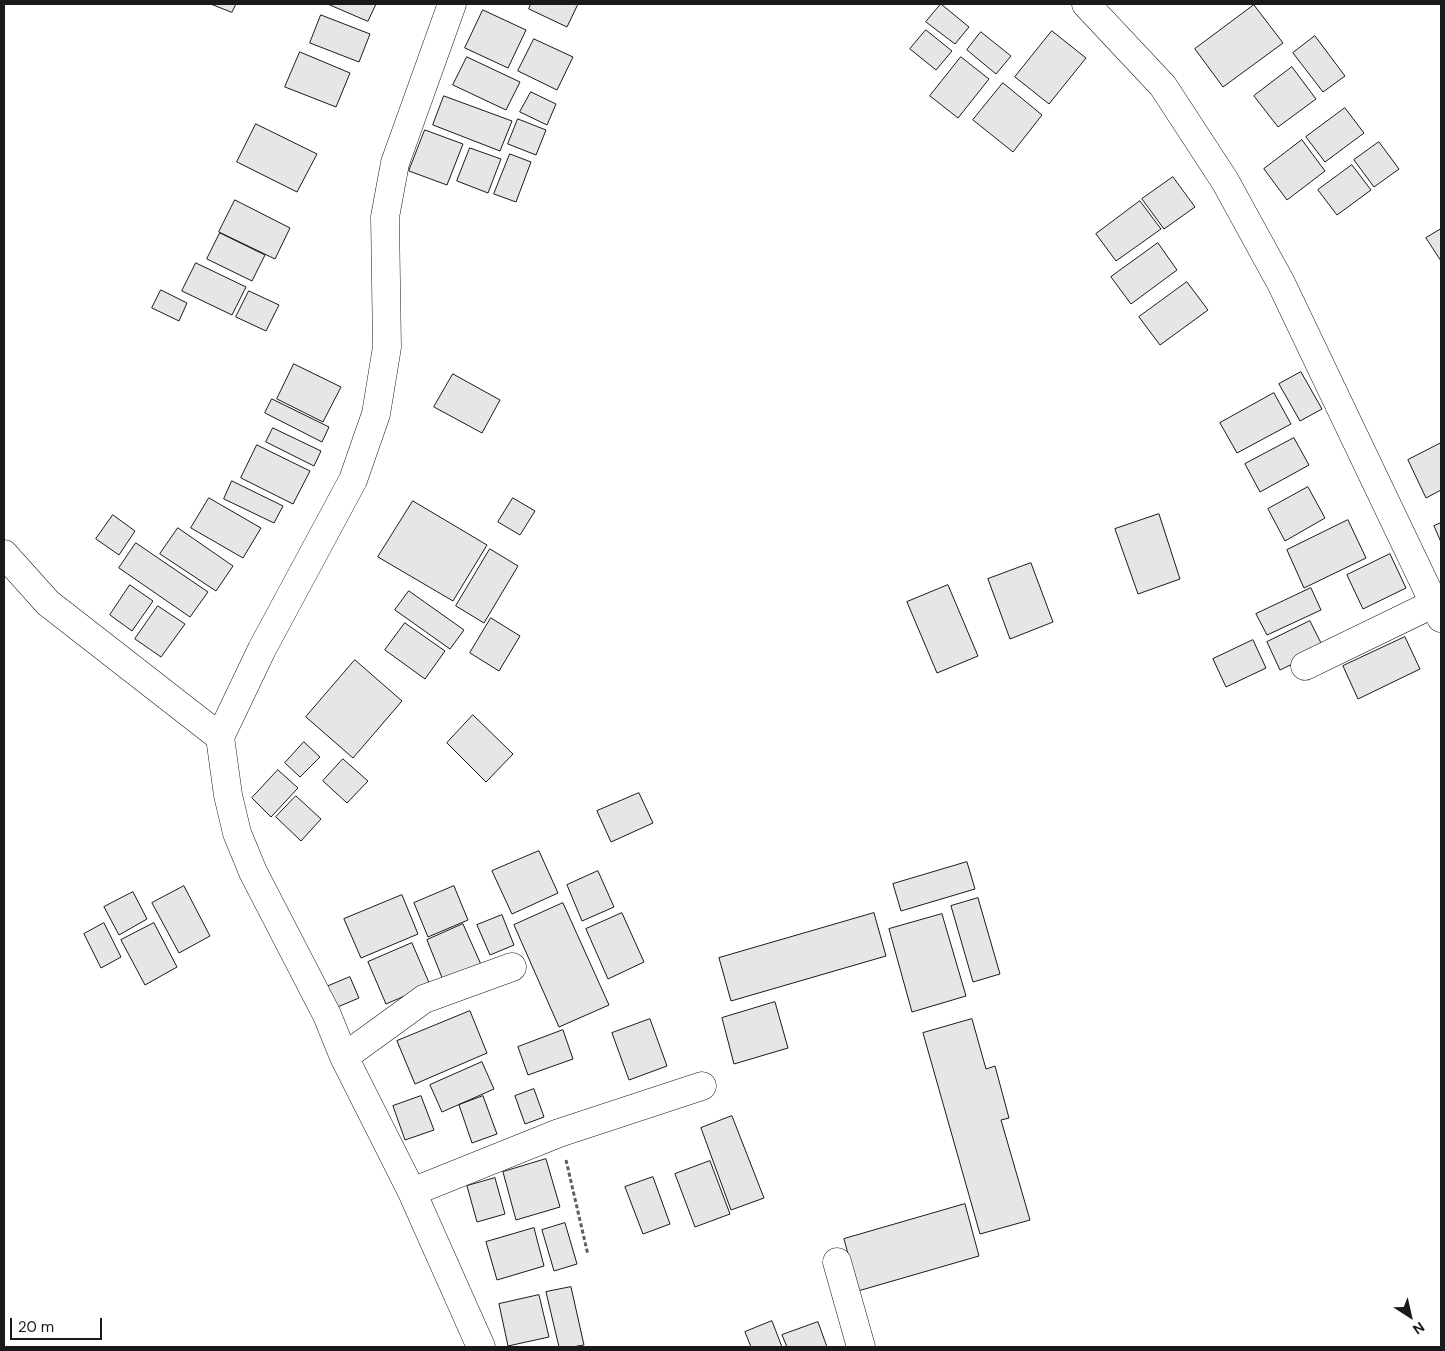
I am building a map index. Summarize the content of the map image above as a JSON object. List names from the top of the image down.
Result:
{
  "scale_bar": "20 m",
  "north": "bottom right"
}
